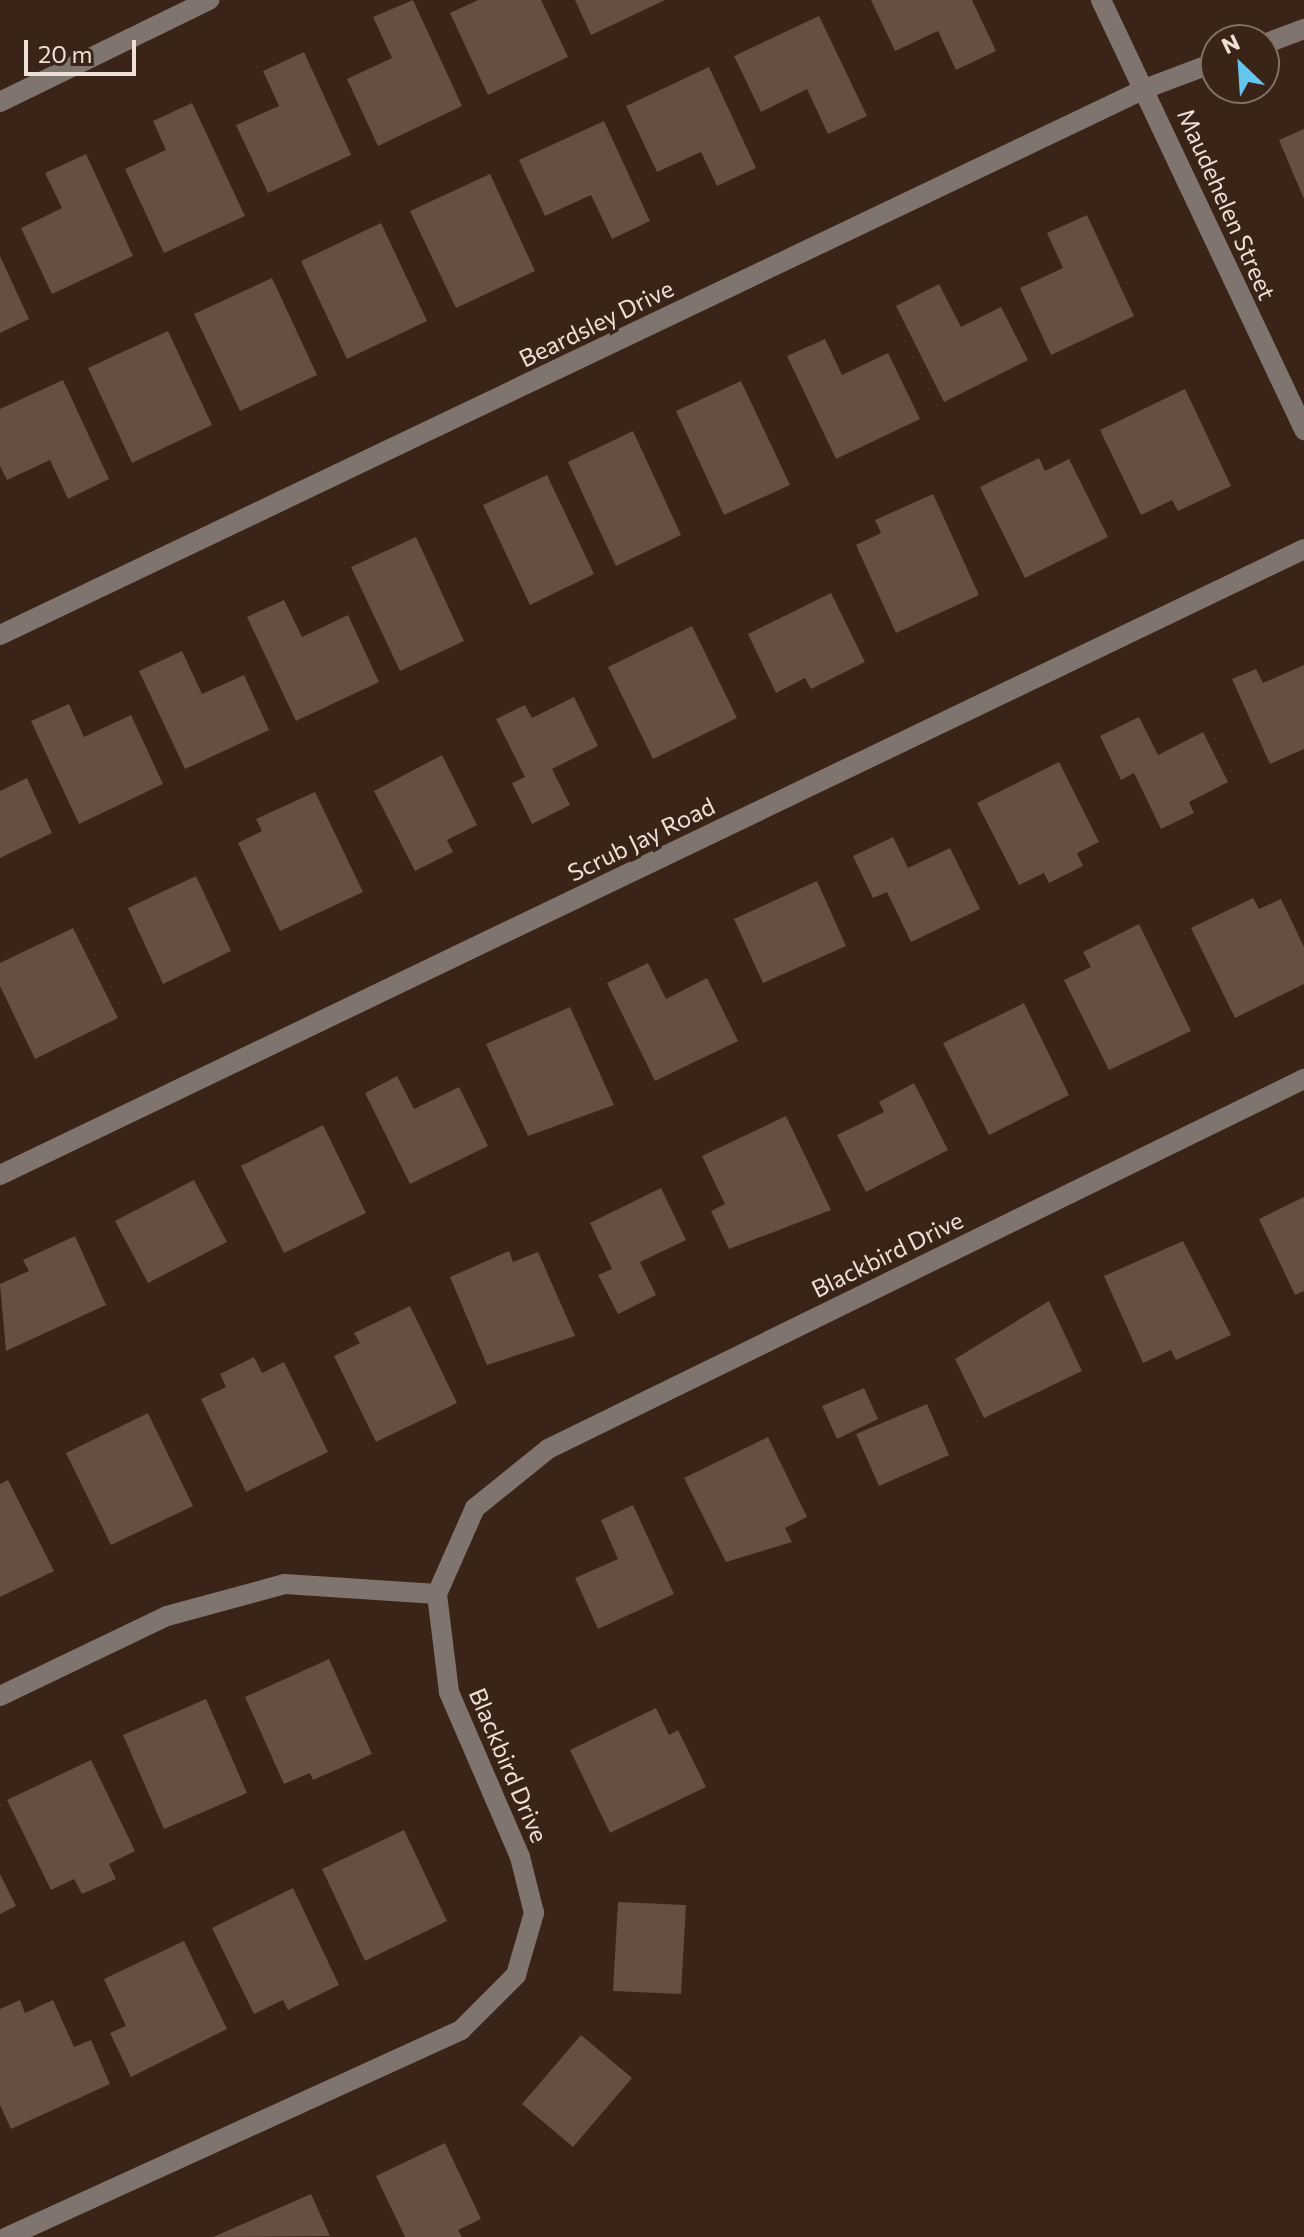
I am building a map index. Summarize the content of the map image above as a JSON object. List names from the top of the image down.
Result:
{
  "streets": {
    "street": [
      "Maudehelen Street",
      "Beardsley Drive",
      "Scrub Jay Road",
      "Blackbird Drive"
    ]
  },
  "crossings": [
    ["Maudehelen Street", "Beardsley Drive"]
  ],
  "scale_bar": "20 m",
  "north": "top left"
}
